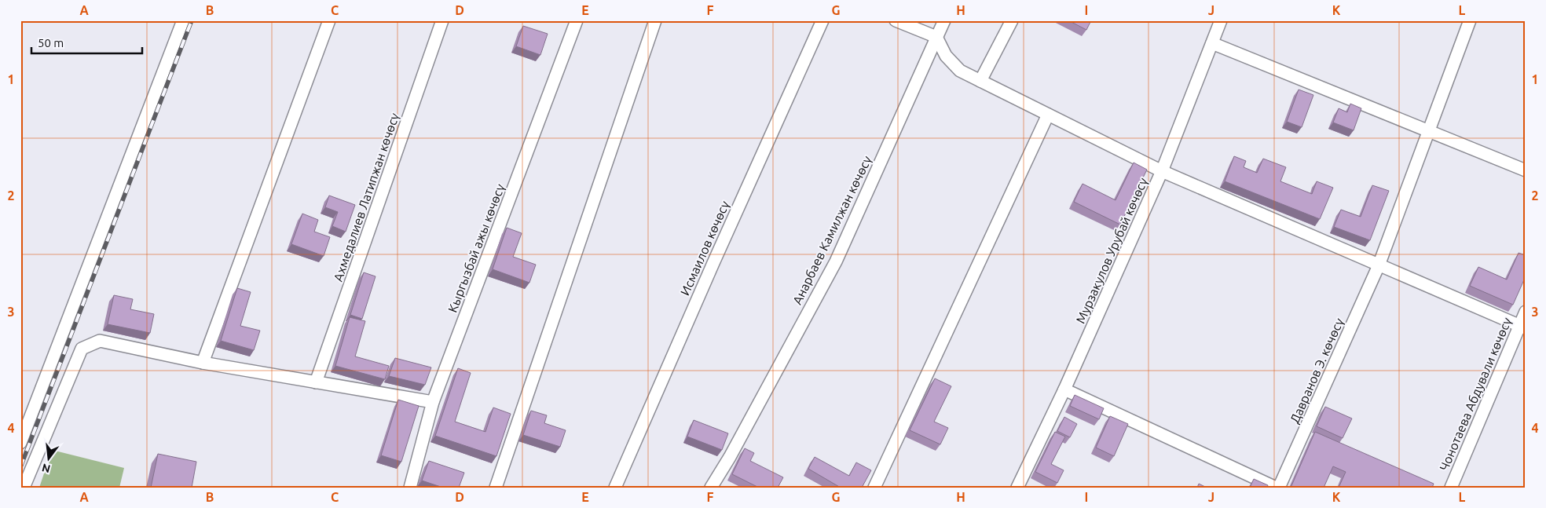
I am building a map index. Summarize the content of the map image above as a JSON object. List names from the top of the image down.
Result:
{
  "streets": {
    "street": [
      "Ахмедалиев Латипжан көчөсү",
      "Анарбаев Камилжан көчөсү",
      "Кыргызбай ажы көчөсү",
      "Исмаилов көчөсү",
      "Мурзакулов Урубай көчөсү",
      "Давранов Э. көчөсү",
      "Чонотаева Абдували көчөсү"
    ]
  },
  "scale_bar": "50 m",
  "north": "bottom",
  "grid": {
    "columns": [
      "A",
      "B",
      "C",
      "D",
      "E",
      "F",
      "G",
      "H",
      "I",
      "J",
      "K",
      "L"
    ],
    "rows": [
      "1",
      "2",
      "3",
      "4"
    ]
  }
}
